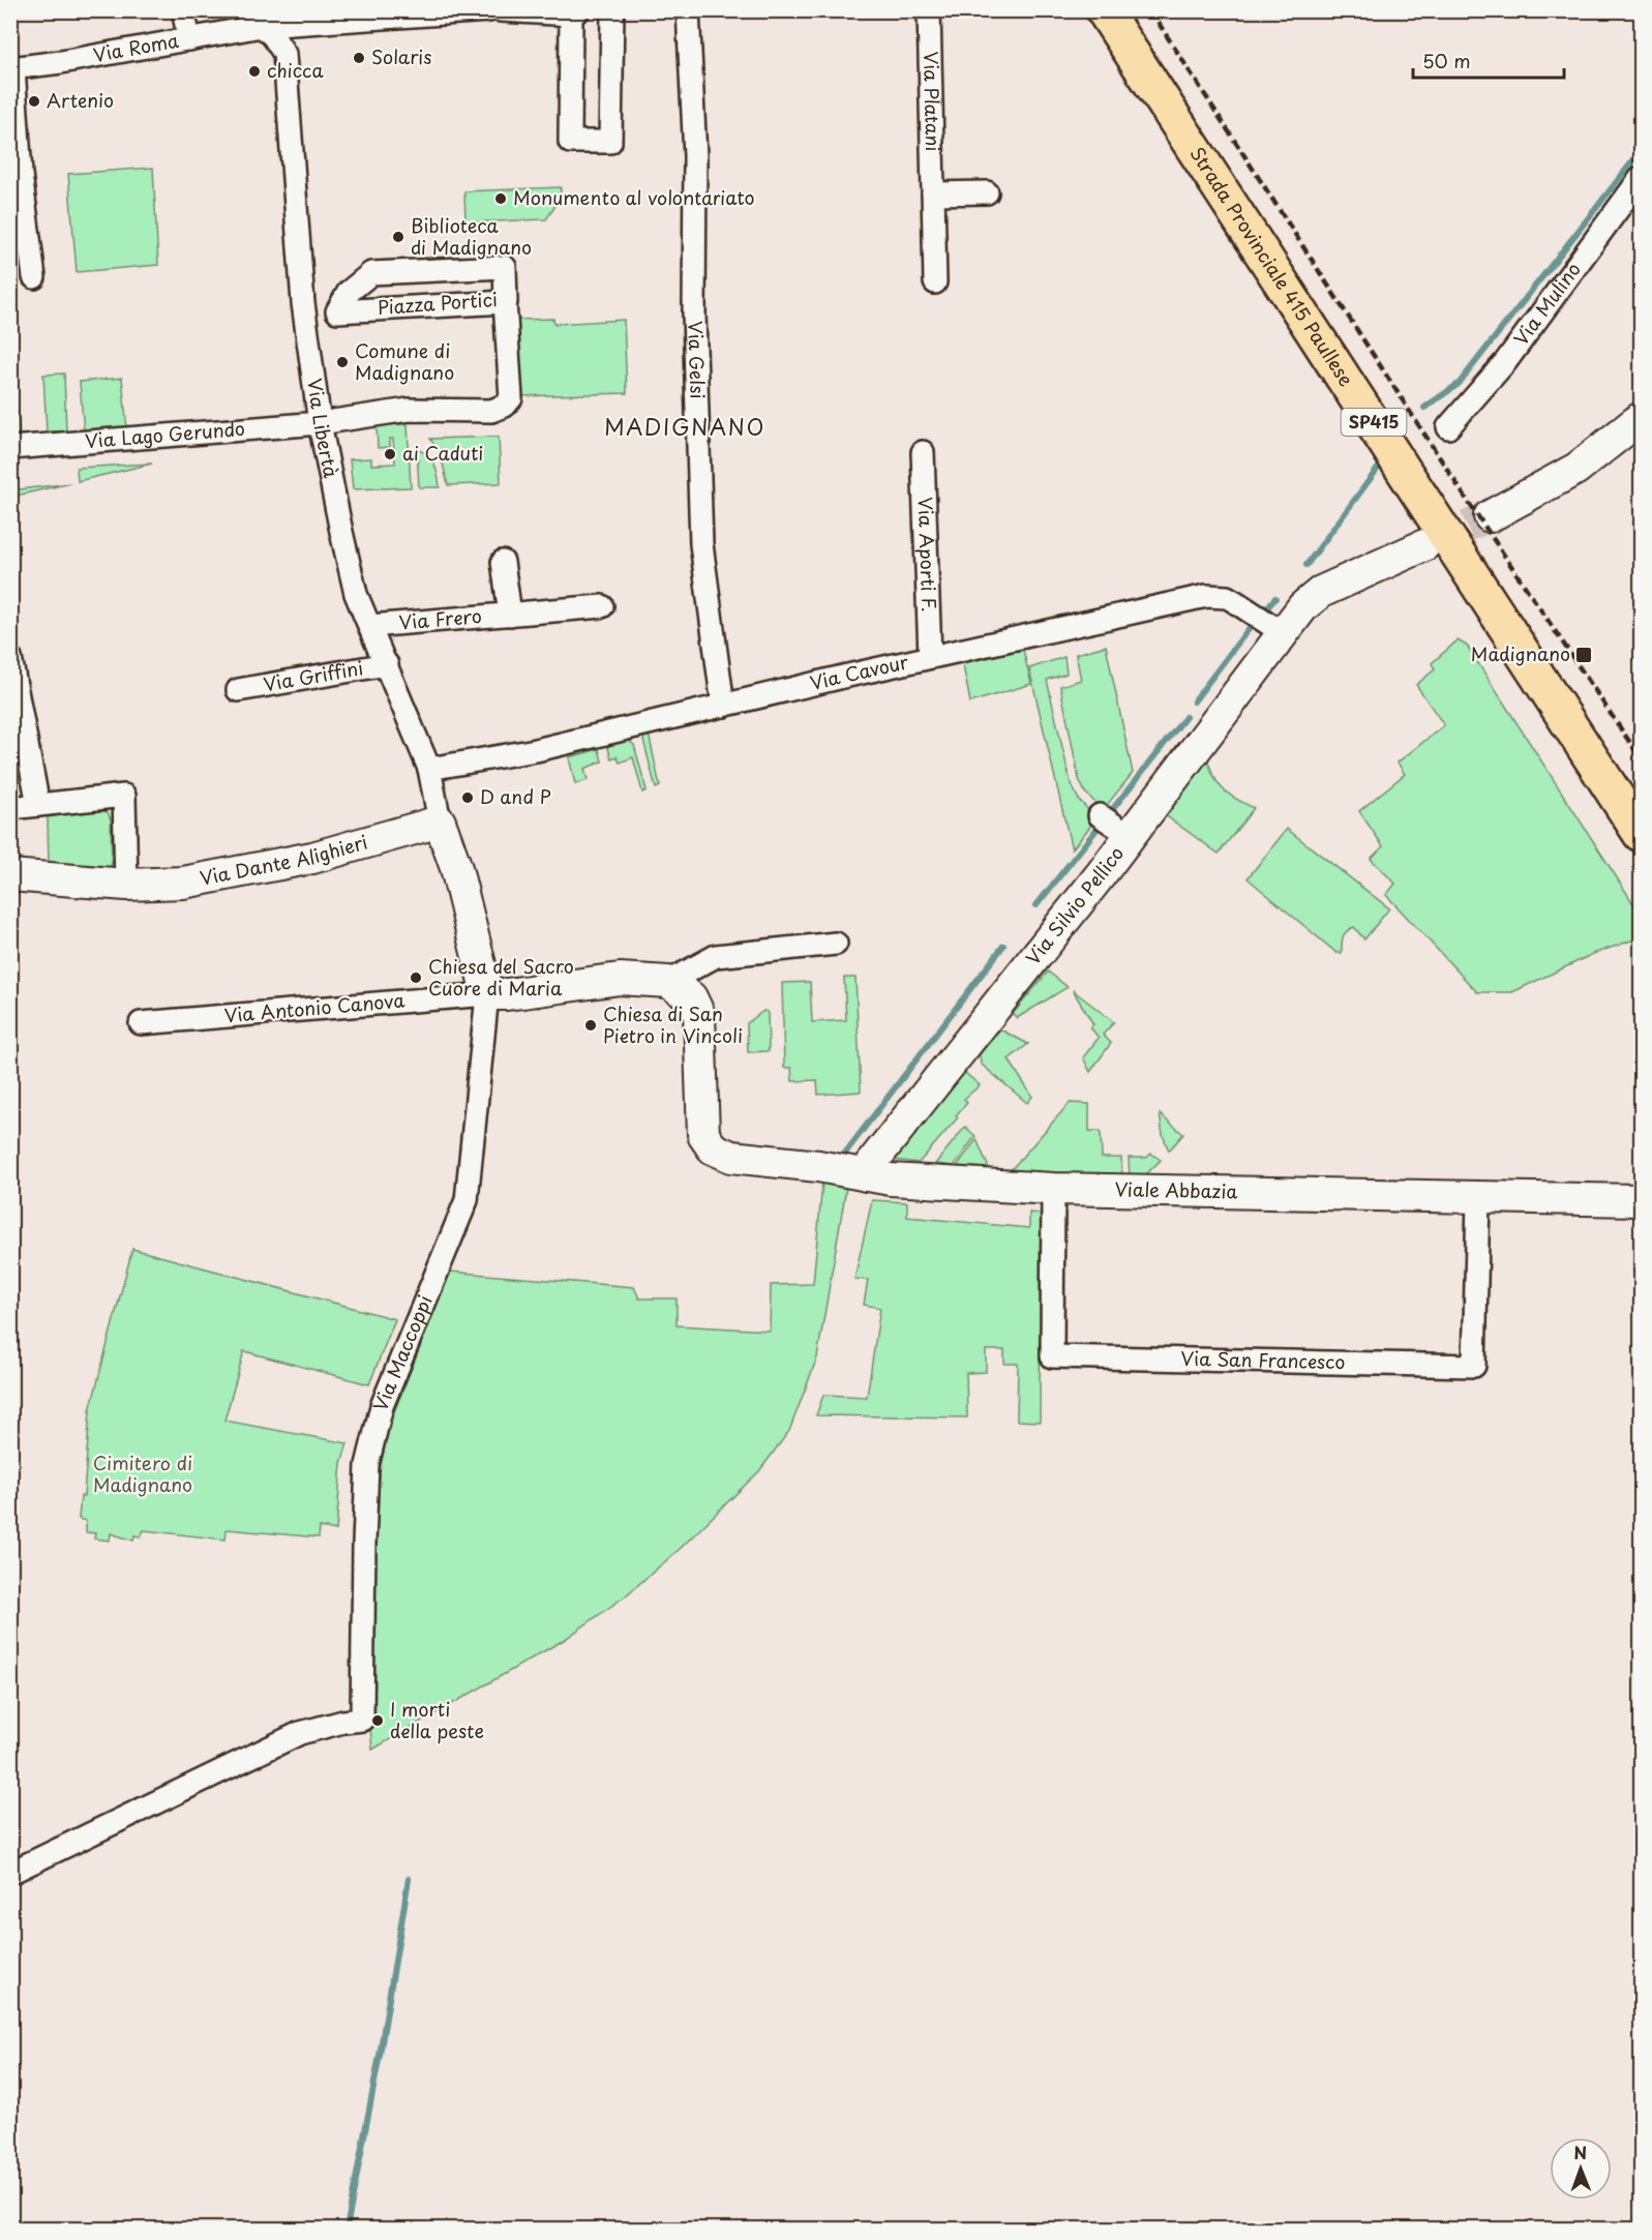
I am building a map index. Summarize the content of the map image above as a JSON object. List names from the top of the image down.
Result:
{
  "streets": {
    "main road": ["Strada Provinciale 415 Paullese", "SP415"],
    "street": [
      "Via Roma",
      "Via Platani",
      "Piazza Portici",
      "Via Mulino",
      "Via Gelsi",
      "Via Libertà",
      "Via Lago Gerundo",
      "Via Aporti F.",
      "Via Frero",
      "Via Cavour",
      "Via Griffini",
      "Via Dante Alighieri",
      "Via Silvio Pellico",
      "Via Antonio Canova",
      "Viale Abbazia",
      "Via Maccoppi",
      "Via San Francesco"
    ]
  },
  "crossings": [
    ["Via Roma", "Via Libertà"],
    ["Piazza Portici", "Via Libertà"],
    ["Piazza Portici", "Via Lago Gerundo"],
    ["Via Gelsi", "Via Cavour"],
    ["Via Libertà", "Via Lago Gerundo"],
    ["Via Libertà", "Via Frero"],
    ["Via Libertà", "Via Cavour"],
    ["Via Libertà", "Via Griffini"],
    ["Via Libertà", "Via Dante Alighieri"],
    ["Via Aporti F.", "Via Cavour"],
    ["Via Cavour", "Via Silvio Pellico"],
    ["Via Silvio Pellico", "Viale Abbazia"],
    ["Via Antonio Canova", "Via Maccoppi"],
    ["Viale Abbazia", "Via San Francesco"]
  ],
  "districts": ["MADIGNANO"],
  "parks": ["Cimitero di Madignano"],
  "places": {
    "other": [
      "Solaris",
      "chicca",
      "Artenio",
      "Monumento al volontariato",
      "Biblioteca di Madignano",
      "Comune di Madignano",
      "ai Caduti",
      "D and P",
      "Chiesa del Sacro Cuore di Maria",
      "Chiesa di San Pietro in Vincoli",
      "I morti della peste"
    ],
    "transit": ["Madignano"]
  },
  "scale_bar": "50 m",
  "north": "top"
}
